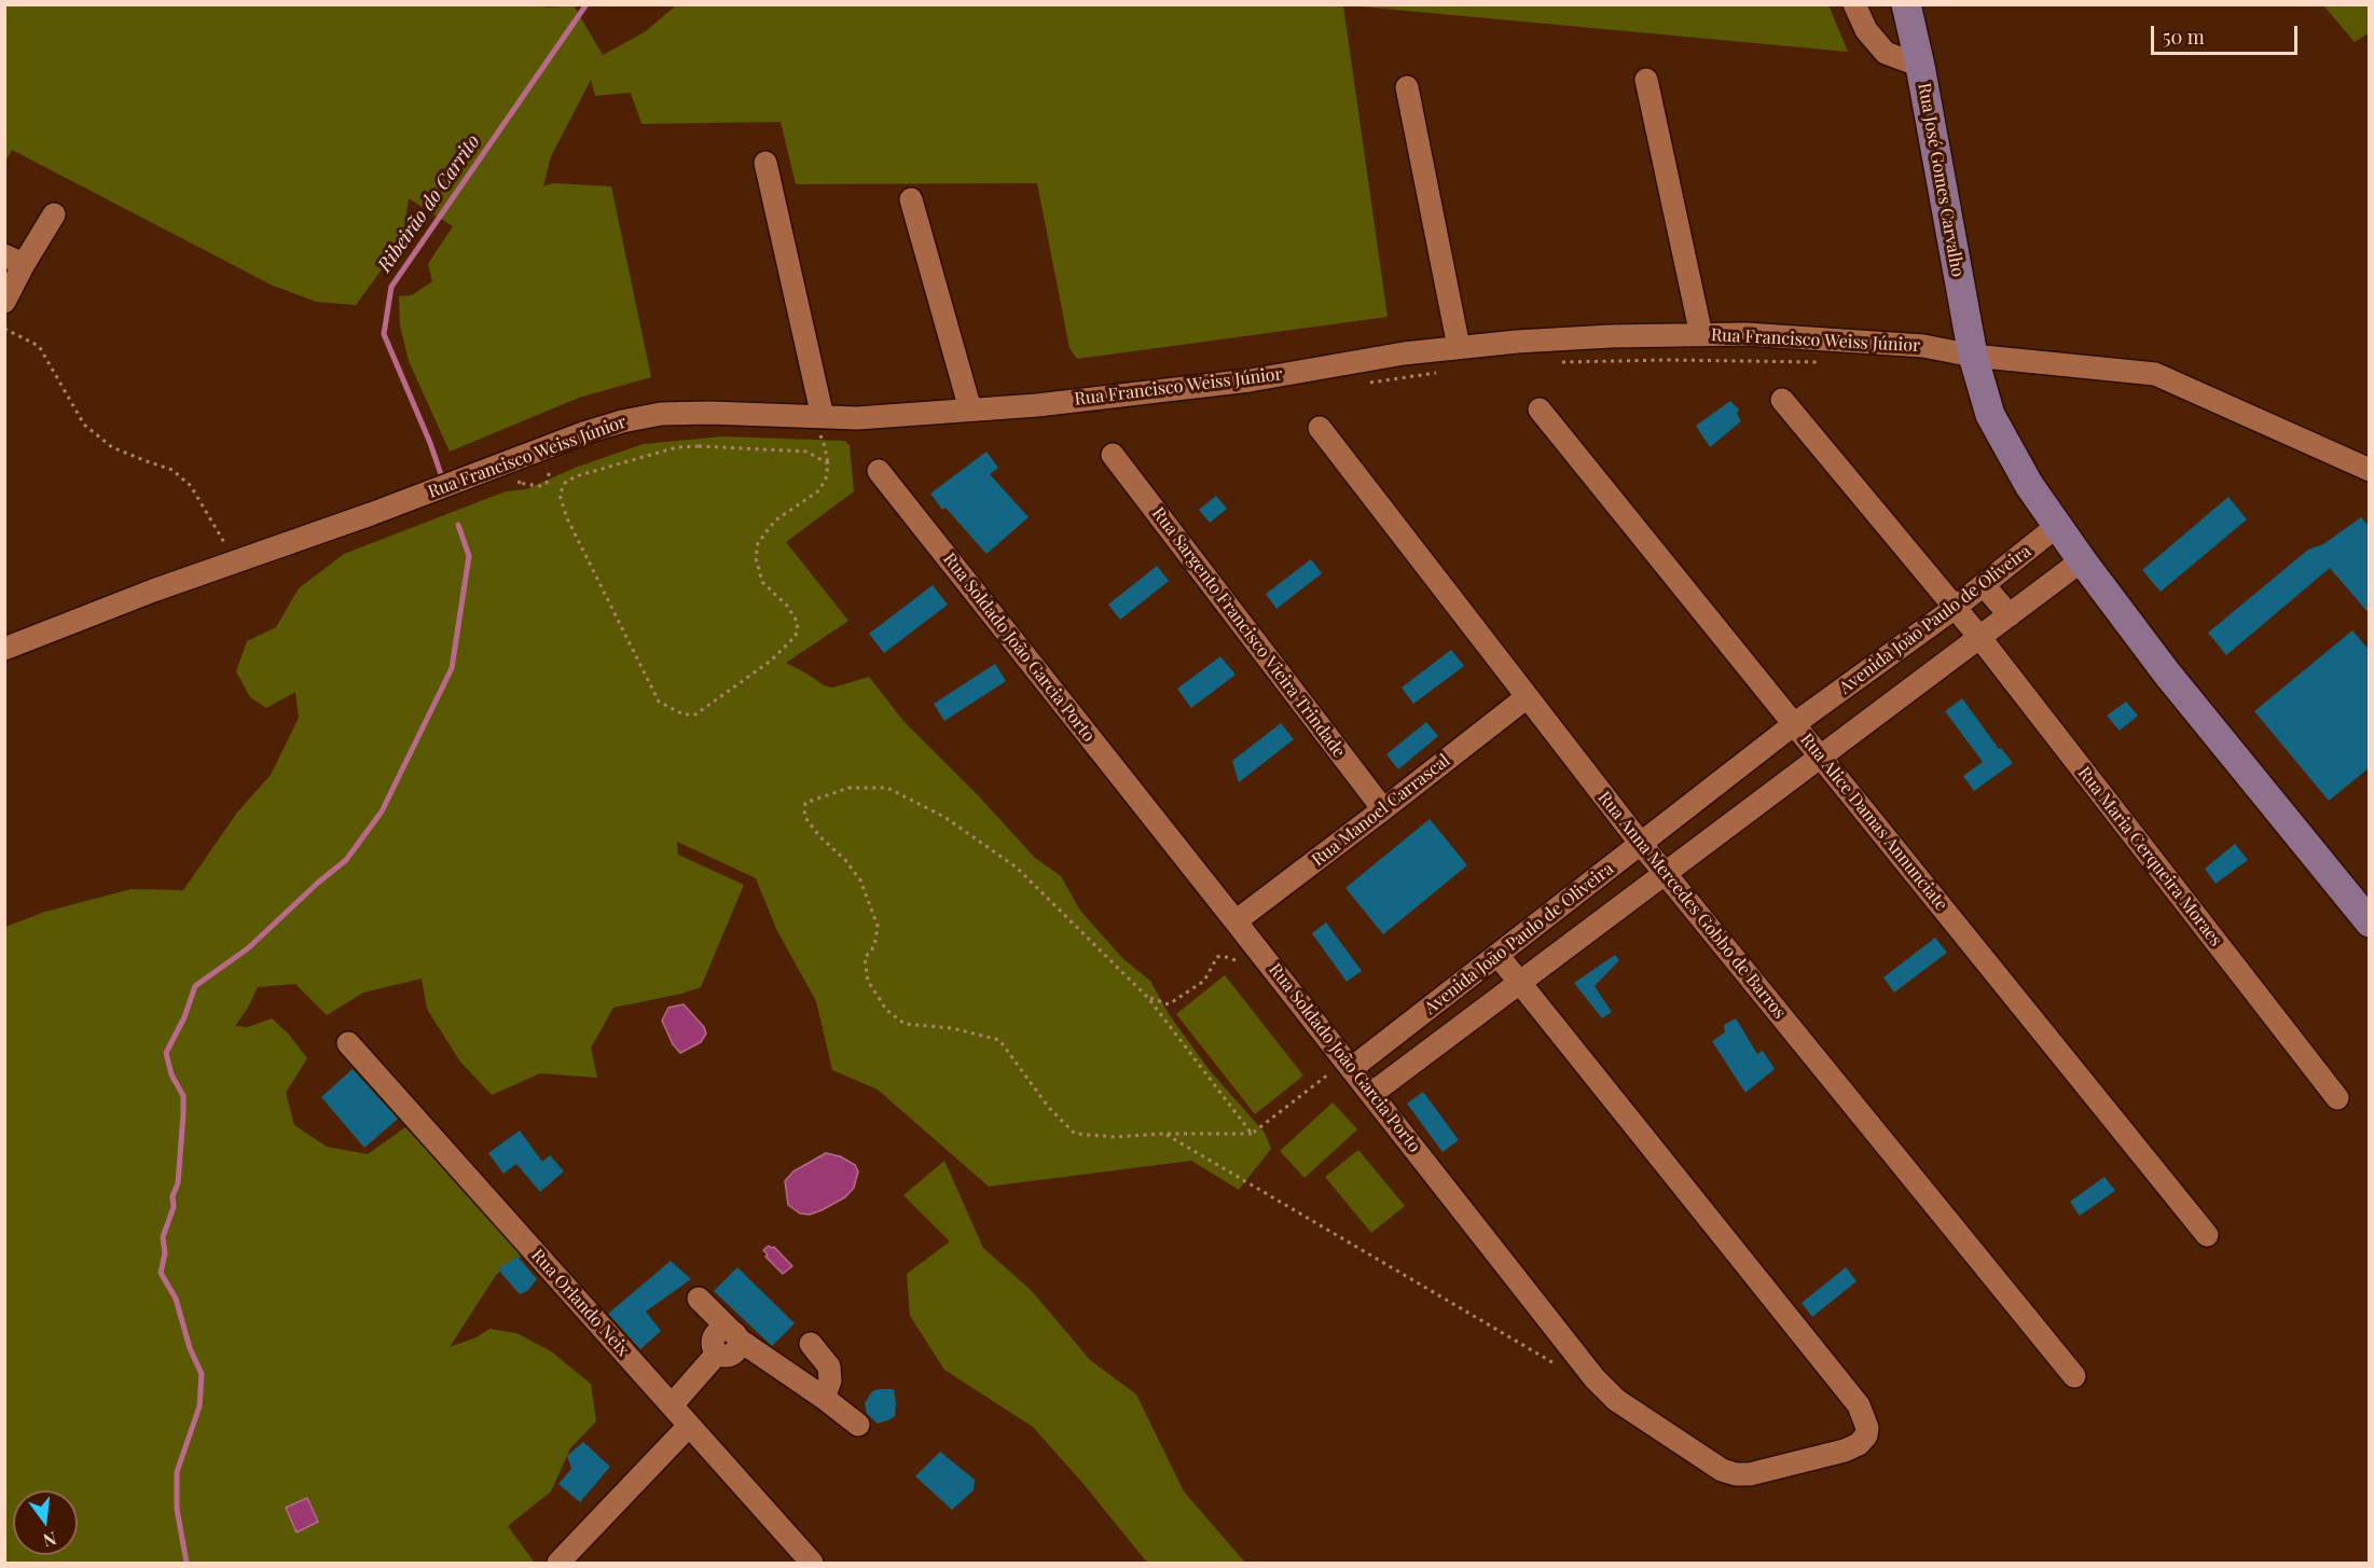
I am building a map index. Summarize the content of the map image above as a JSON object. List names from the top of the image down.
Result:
{
  "streets": {
    "main road": ["Rua José Gomes Carvalho"],
    "street": [
      "Rua Francisco Weiss Júnior",
      "Avenida João Paulo de Oliveira",
      "Rua Sargento Francisco Vieira Trindade",
      "Rua Soldado João Garcia Porto",
      "Rua Manoel Carrascal",
      "Rua Alice Damas Annunciate",
      "Rua Maria Cerqueira Moraes",
      "Rua Anna Mercedes Gobbo de Barros",
      "Rua Orlando Neix"
    ]
  },
  "crossings": [
    ["Rua José Gomes Carvalho", "Rua Francisco Weiss Júnior"],
    ["Rua José Gomes Carvalho", "Avenida João Paulo de Oliveira"],
    ["Avenida João Paulo de Oliveira", "Rua Soldado João Garcia Porto"],
    ["Avenida João Paulo de Oliveira", "Rua Alice Damas Annunciate"],
    ["Avenida João Paulo de Oliveira", "Rua Maria Cerqueira Moraes"],
    ["Avenida João Paulo de Oliveira", "Rua Anna Mercedes Gobbo de Barros"],
    ["Rua Sargento Francisco Vieira Trindade", "Rua Manoel Carrascal"],
    ["Rua Soldado João Garcia Porto", "Rua Manoel Carrascal"],
    ["Rua Manoel Carrascal", "Rua Anna Mercedes Gobbo de Barros"]
  ],
  "water": ["Ribeirão do Carrito"],
  "scale_bar": "50 m",
  "north": "bottom"
}
